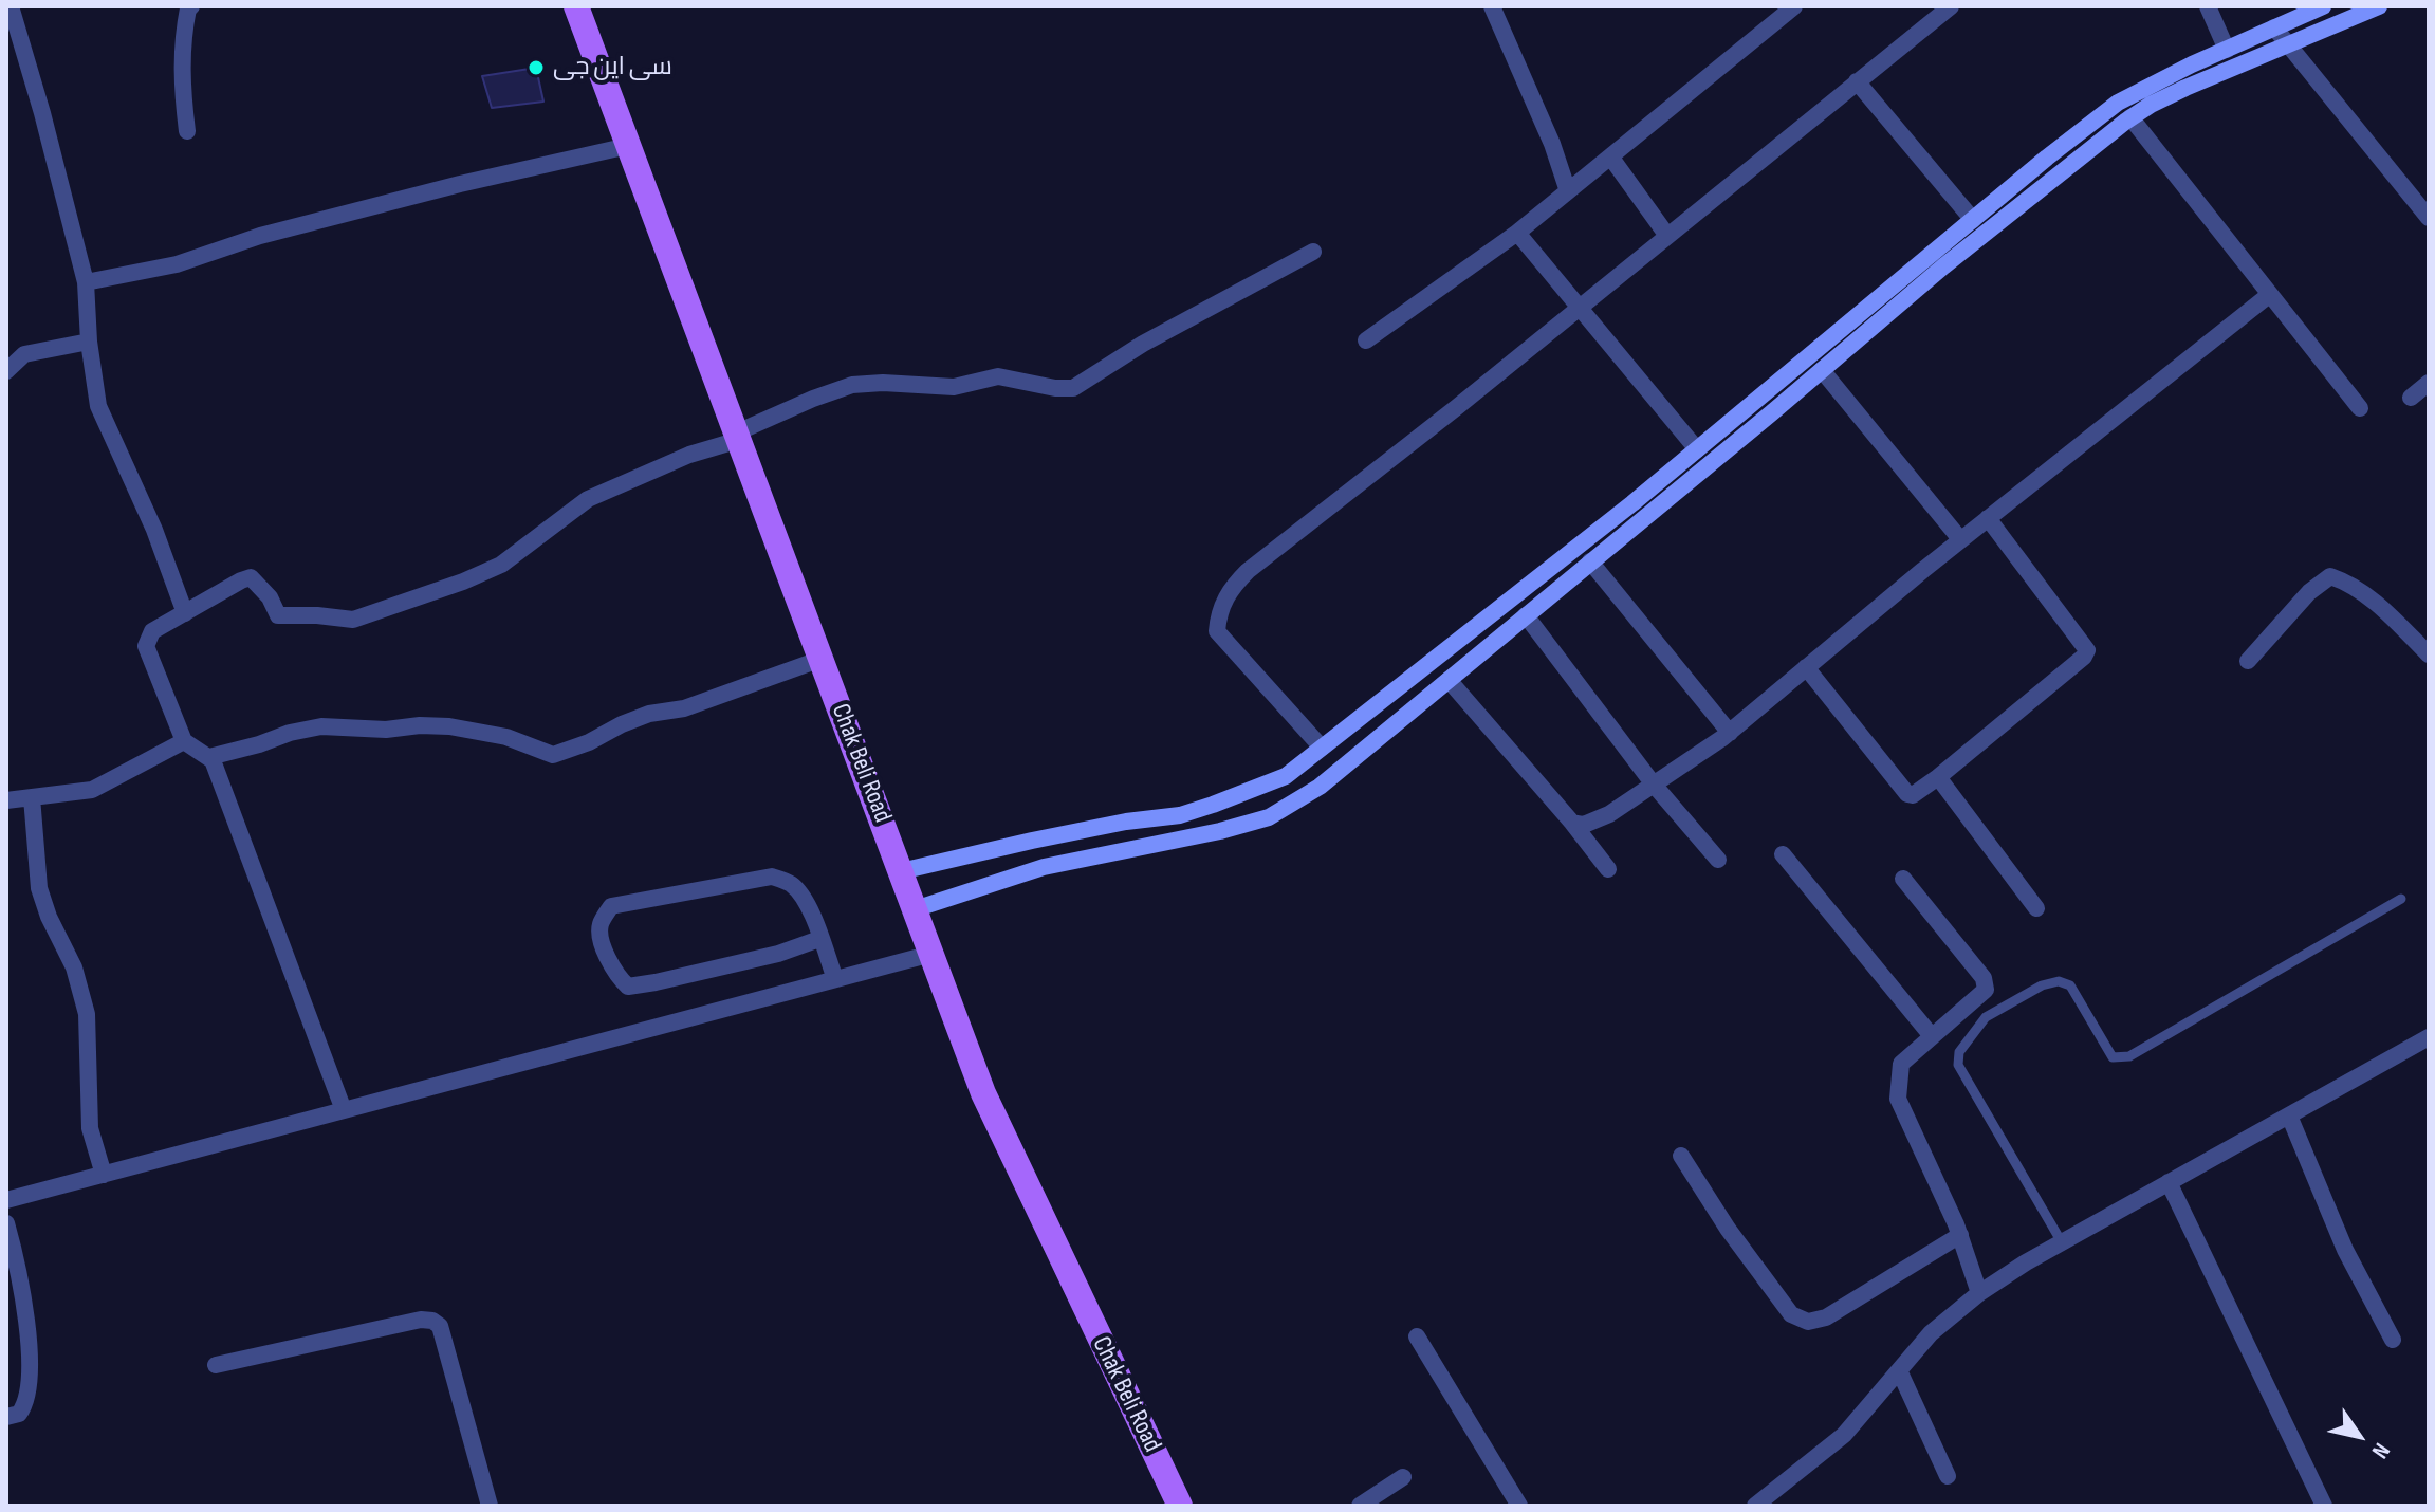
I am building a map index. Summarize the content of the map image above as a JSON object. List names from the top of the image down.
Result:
{
  "streets": {
    "main road": ["Chak Beli Road"]
  },
  "places": ["سی این جی"],
  "north": "bottom right"
}
